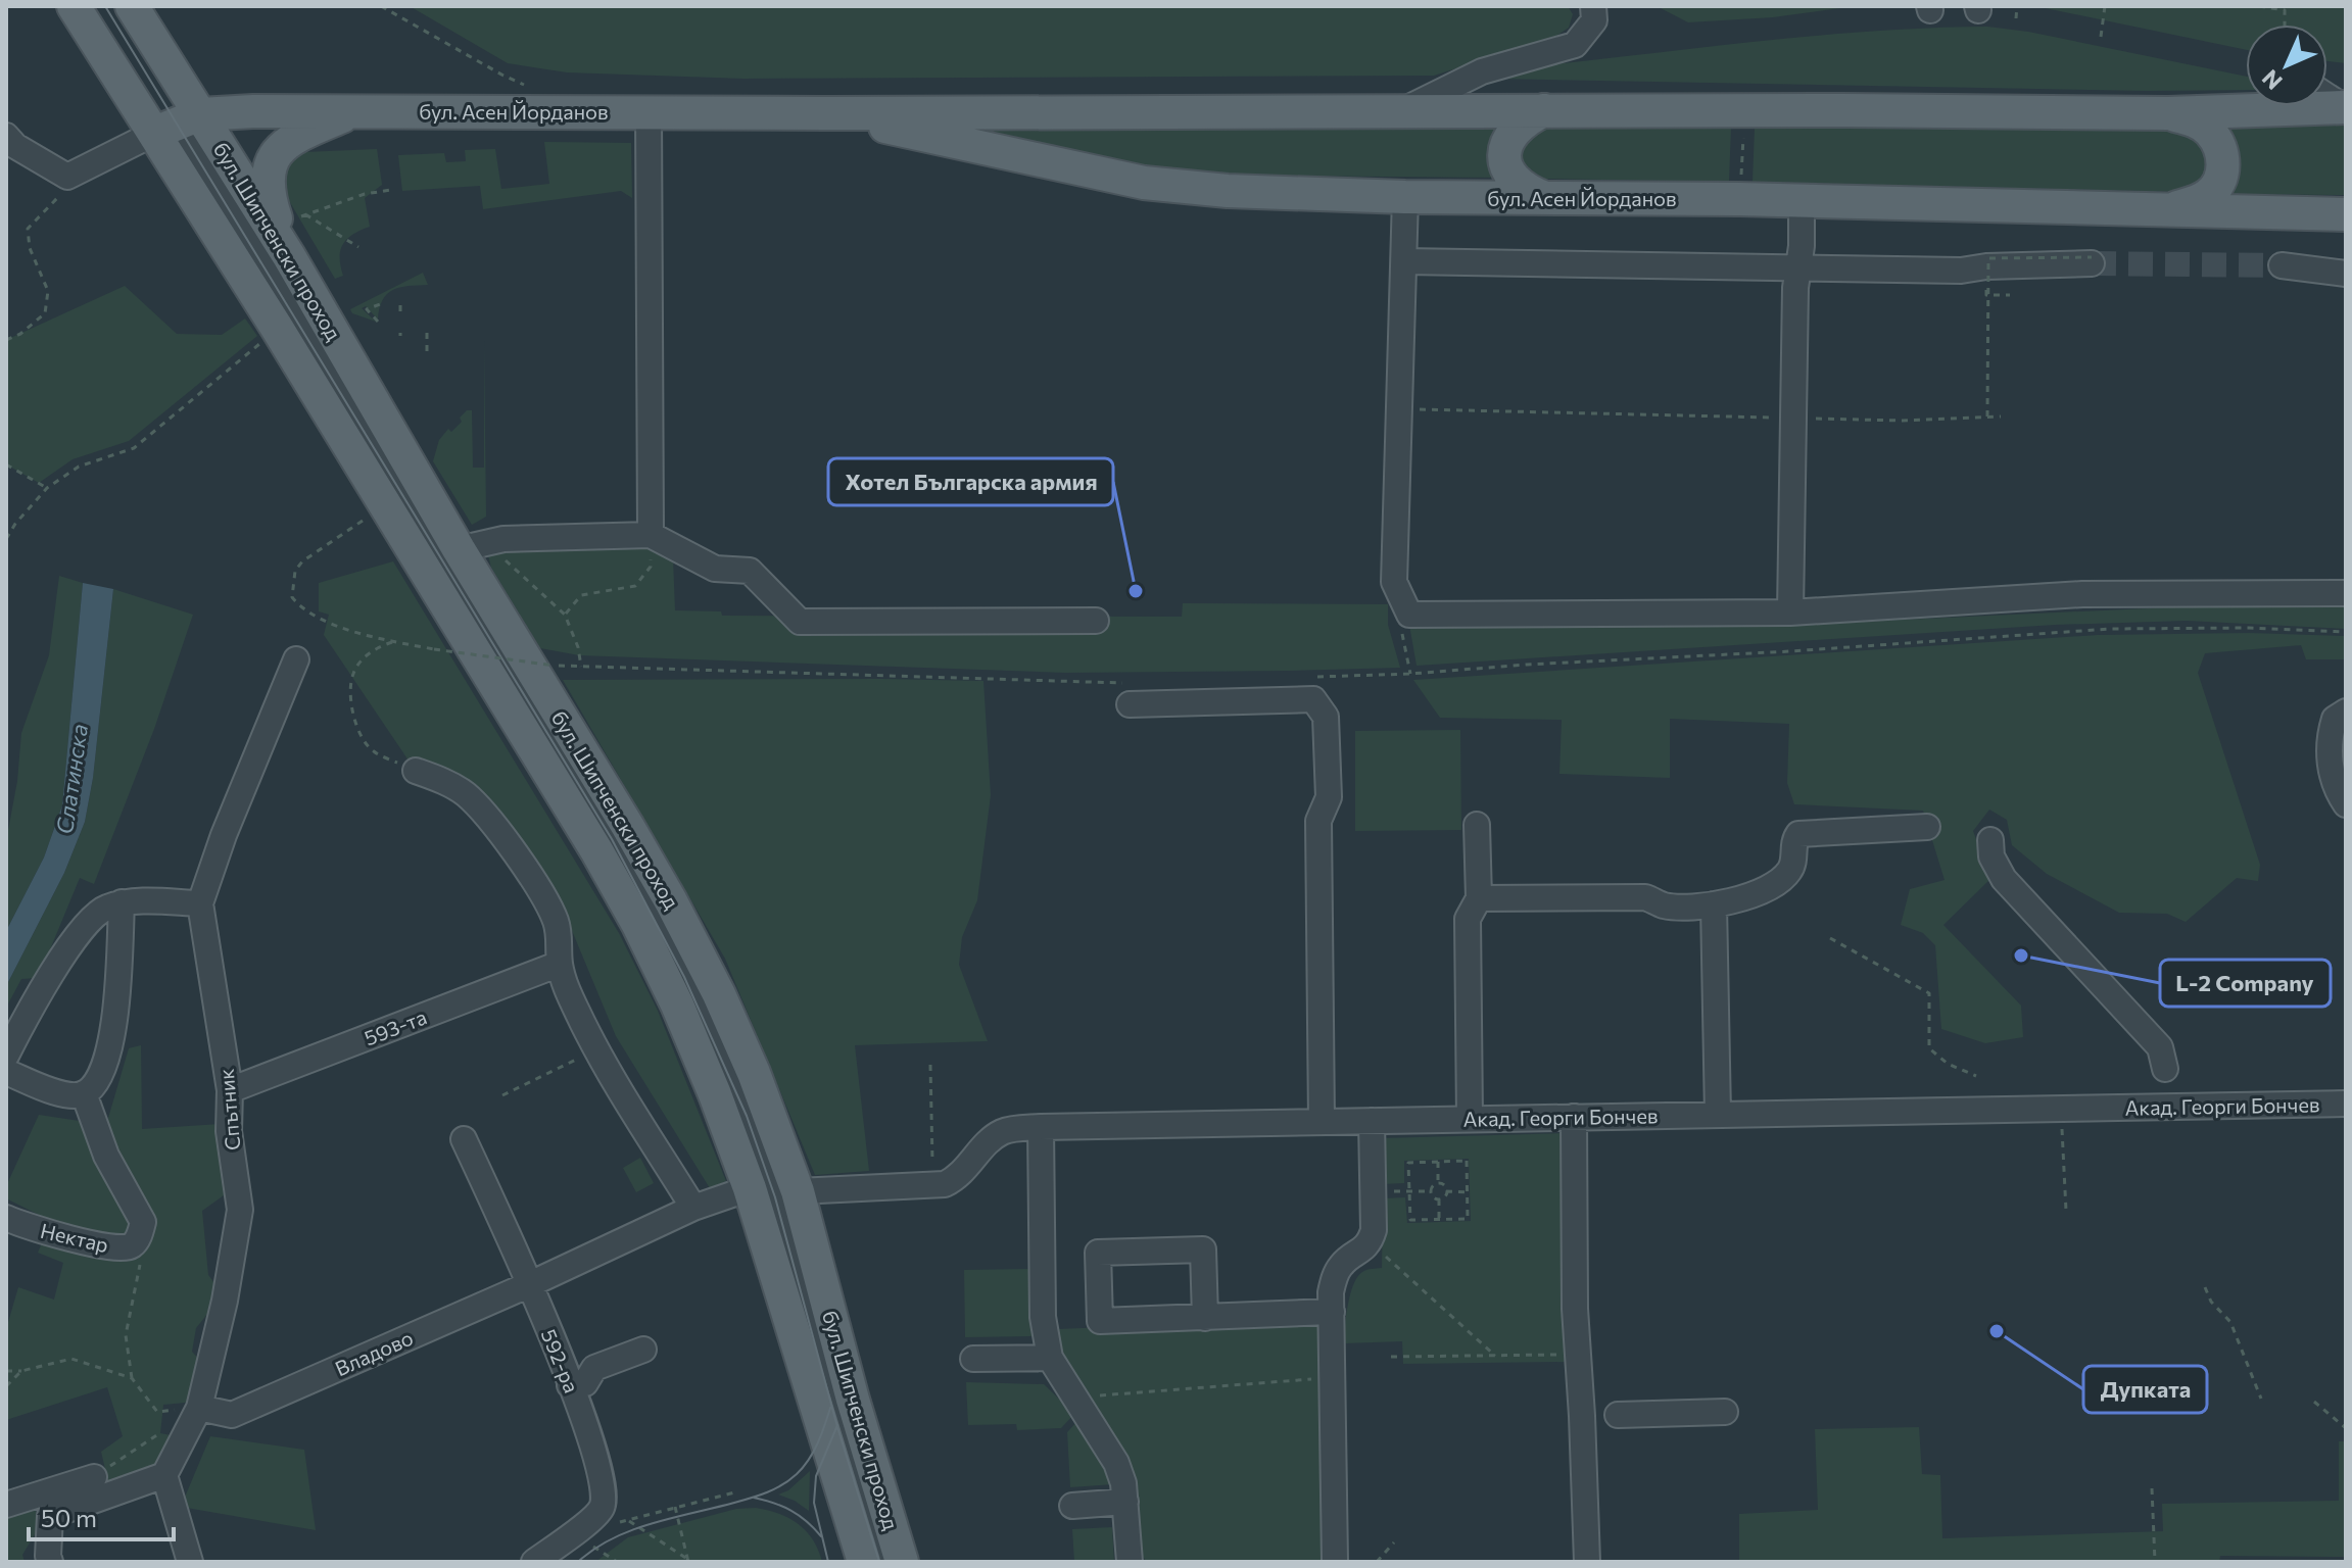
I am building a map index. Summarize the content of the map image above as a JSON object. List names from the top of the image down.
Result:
{
  "streets": {
    "main road": ["бул. Асен Йорданов", "бул. Шипченски проход"],
    "street": [
      "593-та",
      "Акад. Георги Бончев",
      "Спътник",
      "Нектар",
      "Владово",
      "592-ра"
    ]
  },
  "crossings": [
    ["бул. Асен Йорданов", "бул. Шипченски проход"],
    ["бул. Шипченски проход", "Акад. Георги Бончев"],
    ["бул. Шипченски проход", "Владово"],
    ["593-та", "Спътник"],
    ["Спътник", "Владово"],
    ["Владово", "592-ра"]
  ],
  "water": ["Слатинска"],
  "places": ["Хотел Българска армия", "L-2 Company", "Дупката"],
  "scale_bar": "50 m",
  "north": "bottom left"
}
